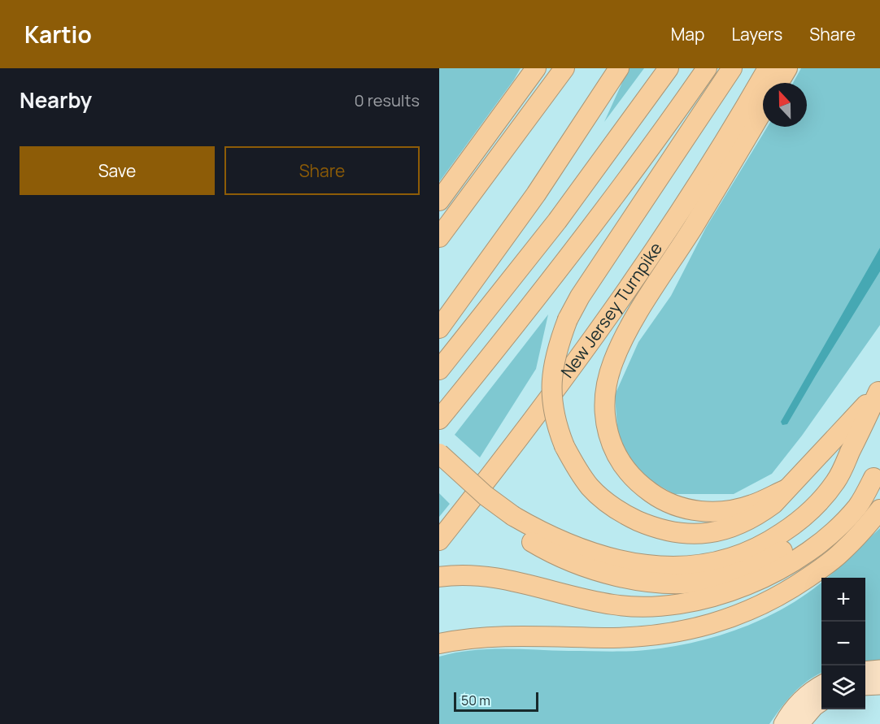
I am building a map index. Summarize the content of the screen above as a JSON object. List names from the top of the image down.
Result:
{
  "streets": {
    "highway": ["New Jersey Turnpike"]
  },
  "scale_bar": "50 m",
  "north": "top",
  "page": {
    "header": "Kartio",
    "nav": ["Map", "Layers", "Share"],
    "heading": ["Nearby", "0 results"],
    "buttons": ["Save", "Share"],
    "map_buttons": ["+", "−"],
    "scale": "50 m"
  }
}
